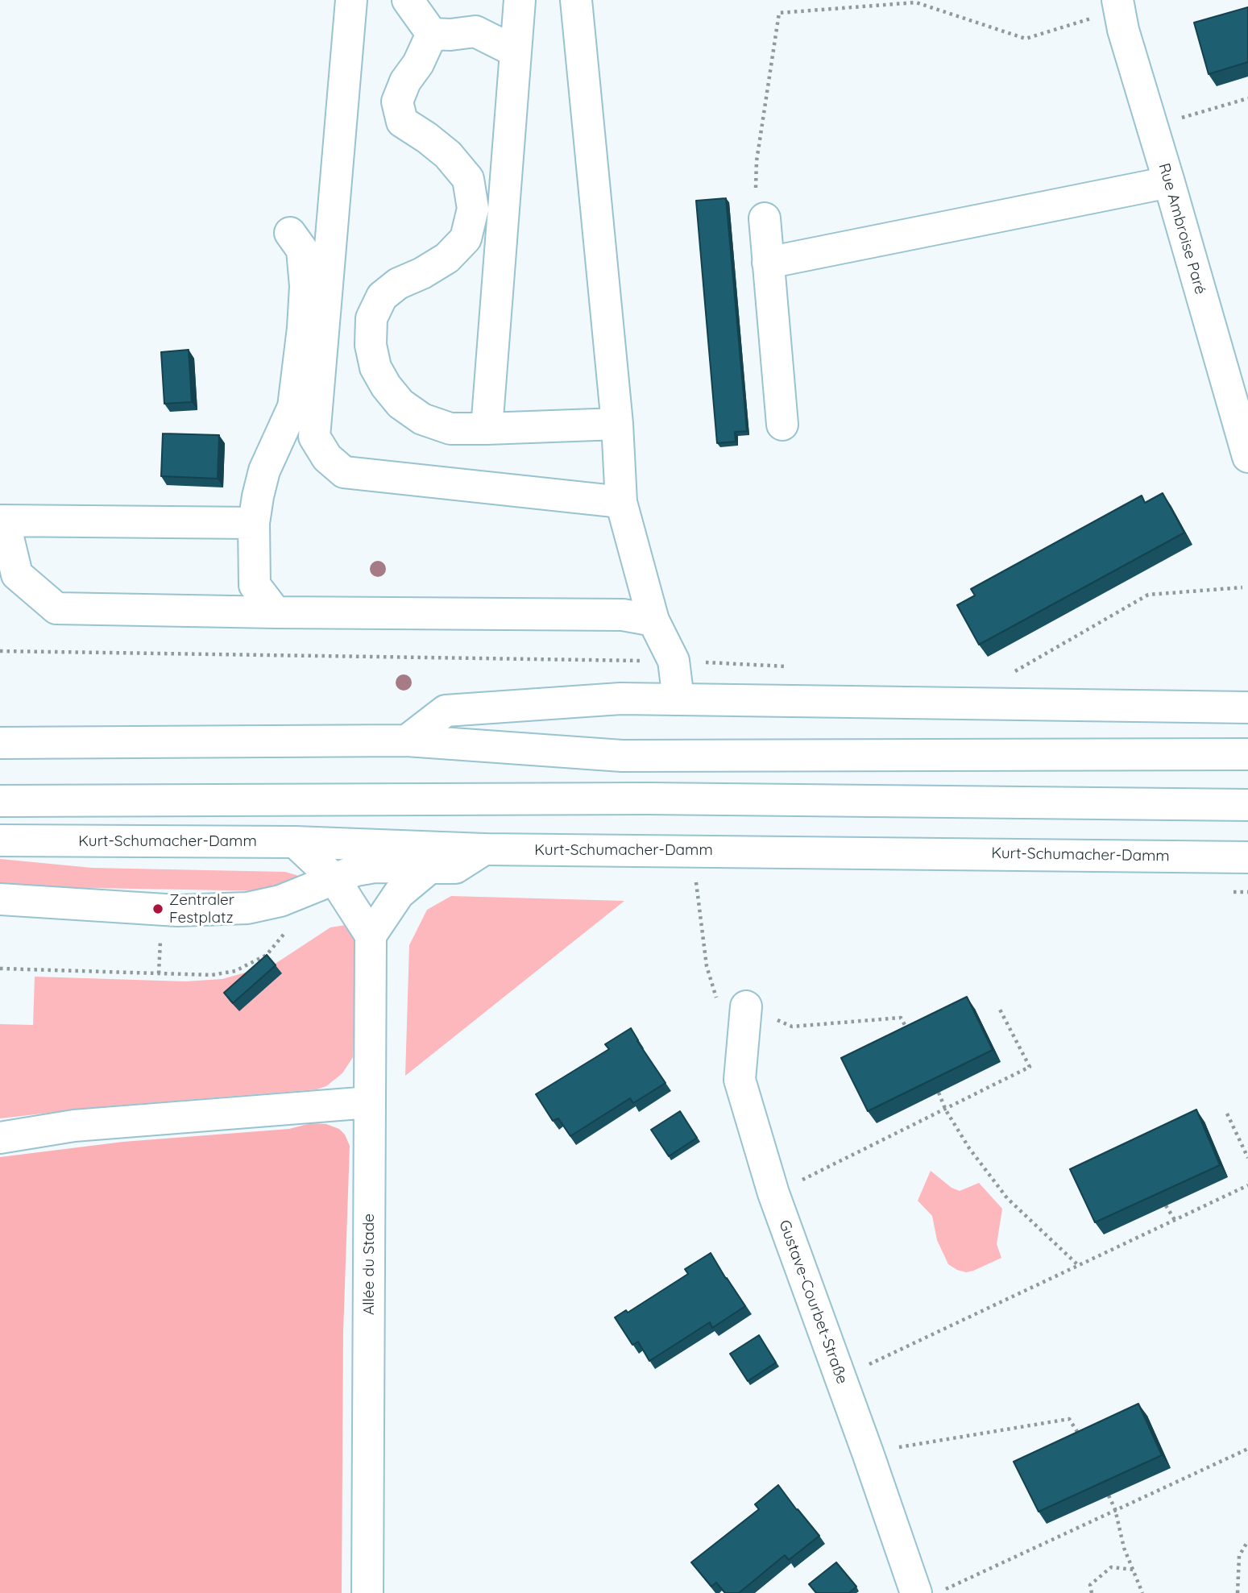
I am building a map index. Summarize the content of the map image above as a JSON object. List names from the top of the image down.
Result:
{
  "streets": {
    "main road": [
      "Rue Ambroise Paré",
      "Kurt-Schumacher-Damm",
      "Allée du Stade",
      "Gustave-Courbet-Straße"
    ]
  },
  "places": ["Zentraler Festplatz"]
}
